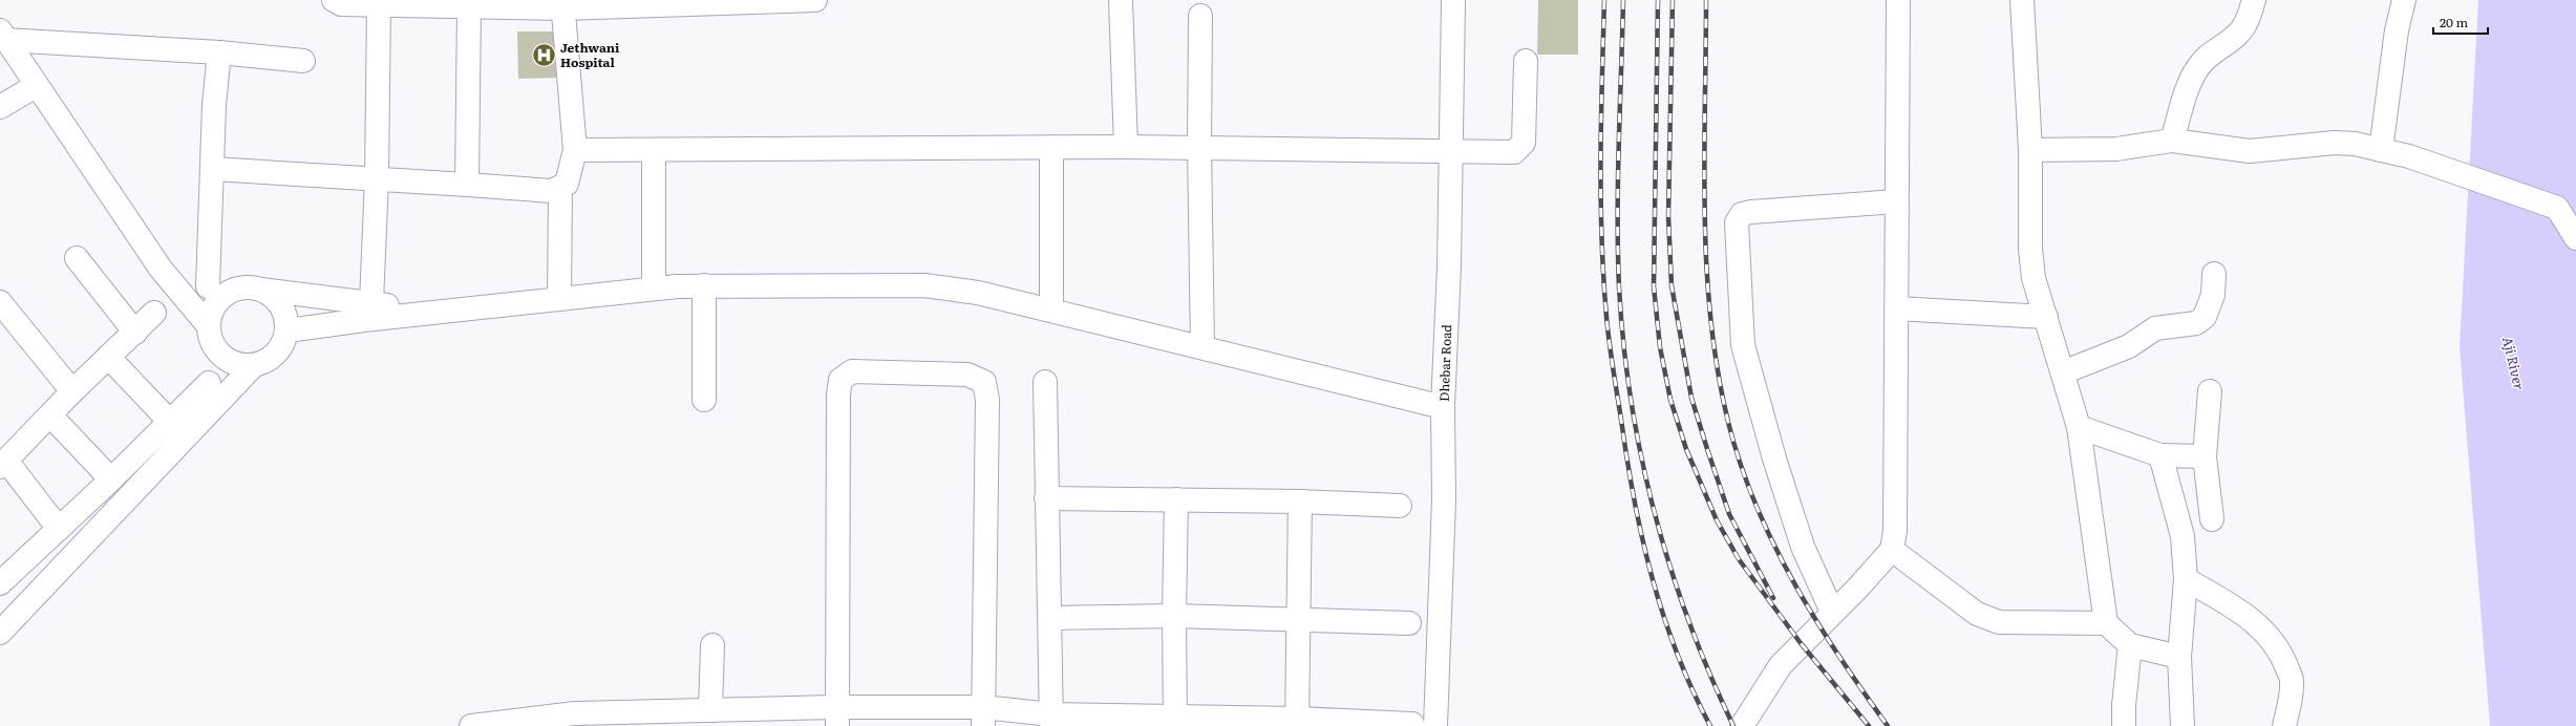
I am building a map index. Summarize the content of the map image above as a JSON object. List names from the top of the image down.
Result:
{
  "streets": {
    "street": ["Dhebar Road"]
  },
  "water": ["Aji River"],
  "places": {
    "hospital": ["Jethwani Hospital"]
  },
  "scale_bar": "20 m"
}
